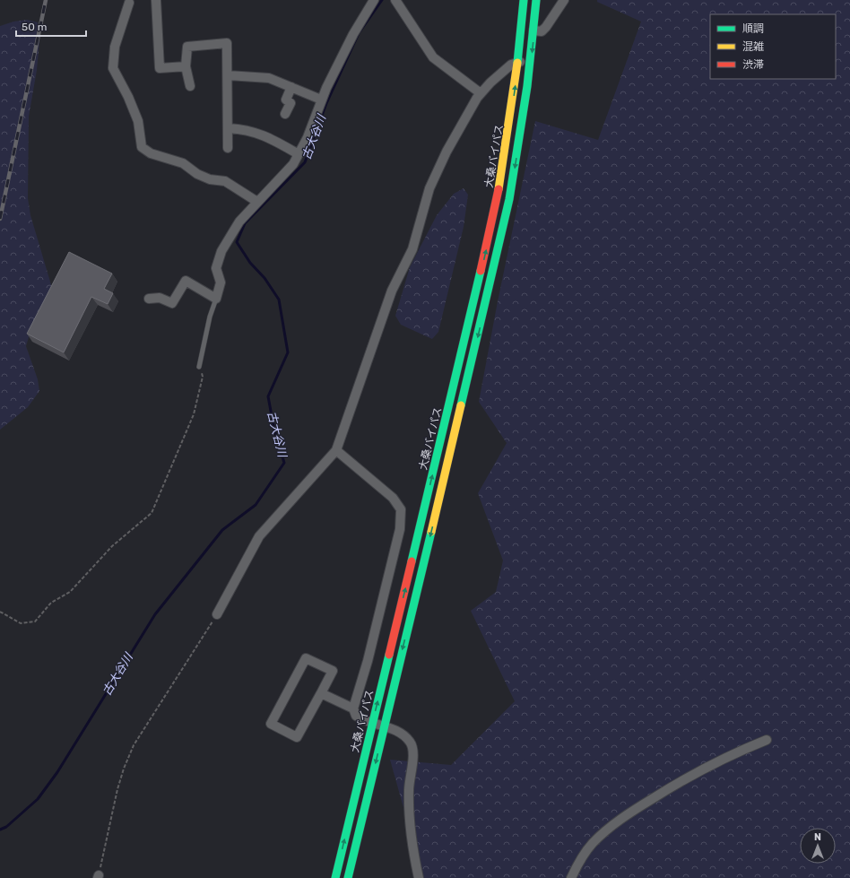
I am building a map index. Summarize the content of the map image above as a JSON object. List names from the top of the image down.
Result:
{
  "streets": {
    "highway": ["大桑バイパス"]
  },
  "water": ["古大谷川"],
  "legend": ["順調", "混雑", "渋滞"],
  "scale_bar": "50 m",
  "north": "top"
}
